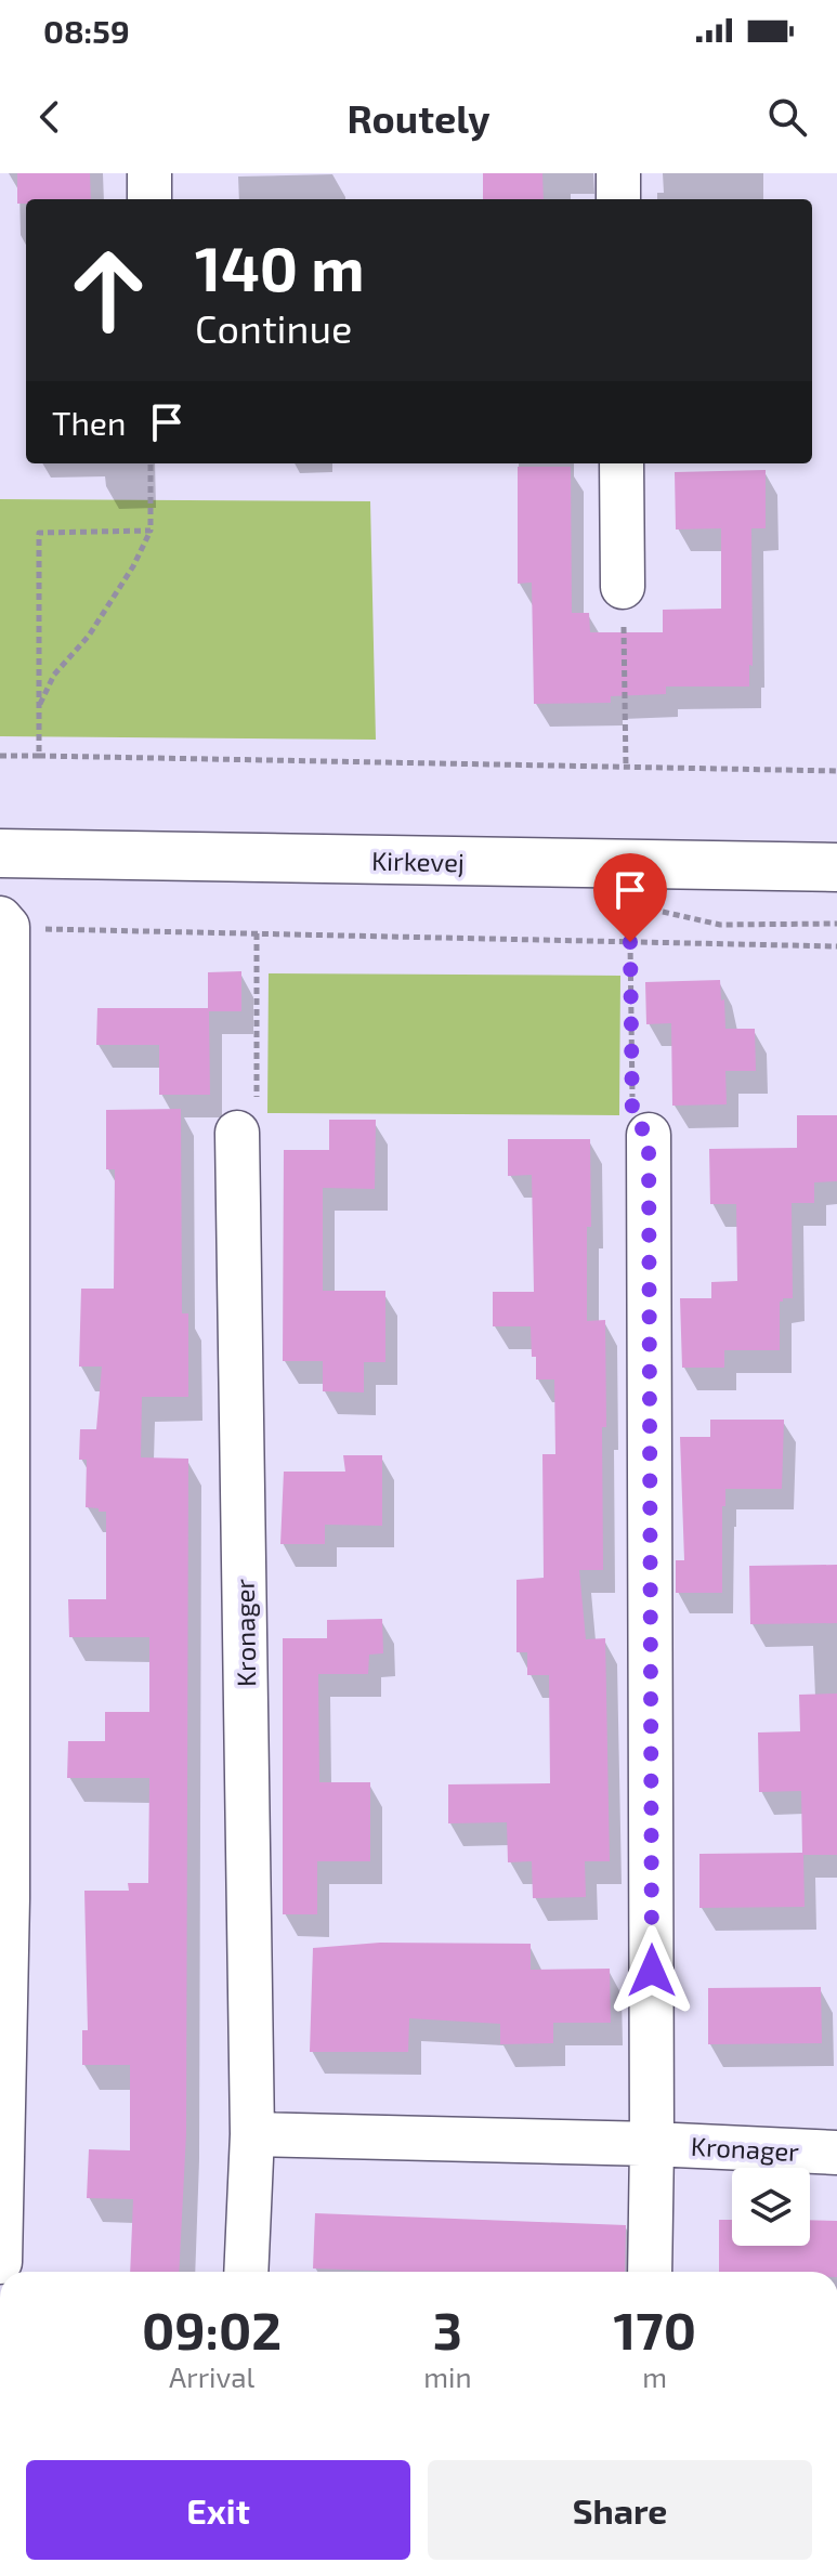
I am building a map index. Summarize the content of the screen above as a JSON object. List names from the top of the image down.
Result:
{
  "streets": {
    "main road": ["Kirkevej"],
    "street": ["Kronager"]
  },
  "page": {
    "status": "08:59",
    "header": "Routely",
    "turn": ["140 m", "Continue"],
    "then": "Then",
    "eta": [
      "09:02",
      "Arrival",
      "3",
      "min",
      "170",
      "m"
    ],
    "buttons": ["Exit", "Share"]
  }
}
